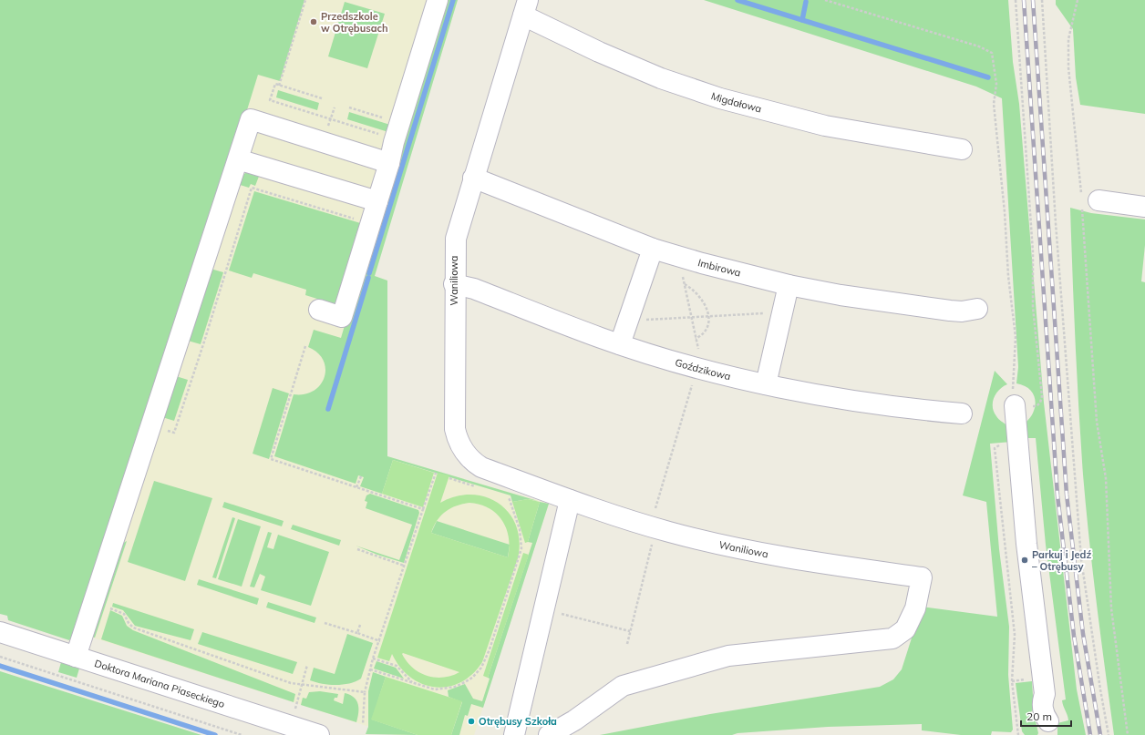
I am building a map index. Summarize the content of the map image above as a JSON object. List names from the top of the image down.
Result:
{
  "streets": {
    "street": [
      "Migdałowa",
      "Imbirowa",
      "Waniliowa",
      "Goździkowa",
      "Doktora Mariana Piaseckiego"
    ]
  },
  "crossings": [
    ["Migdałowa", "Waniliowa"],
    ["Imbirowa", "Waniliowa"],
    ["Waniliowa", "Goździkowa"]
  ],
  "places": ["Przedszkole w Otrębusach", "Parkuj i Jedź – Otrębusy", "Otrębusy Szkoła"],
  "scale_bar": "20 m"
}
